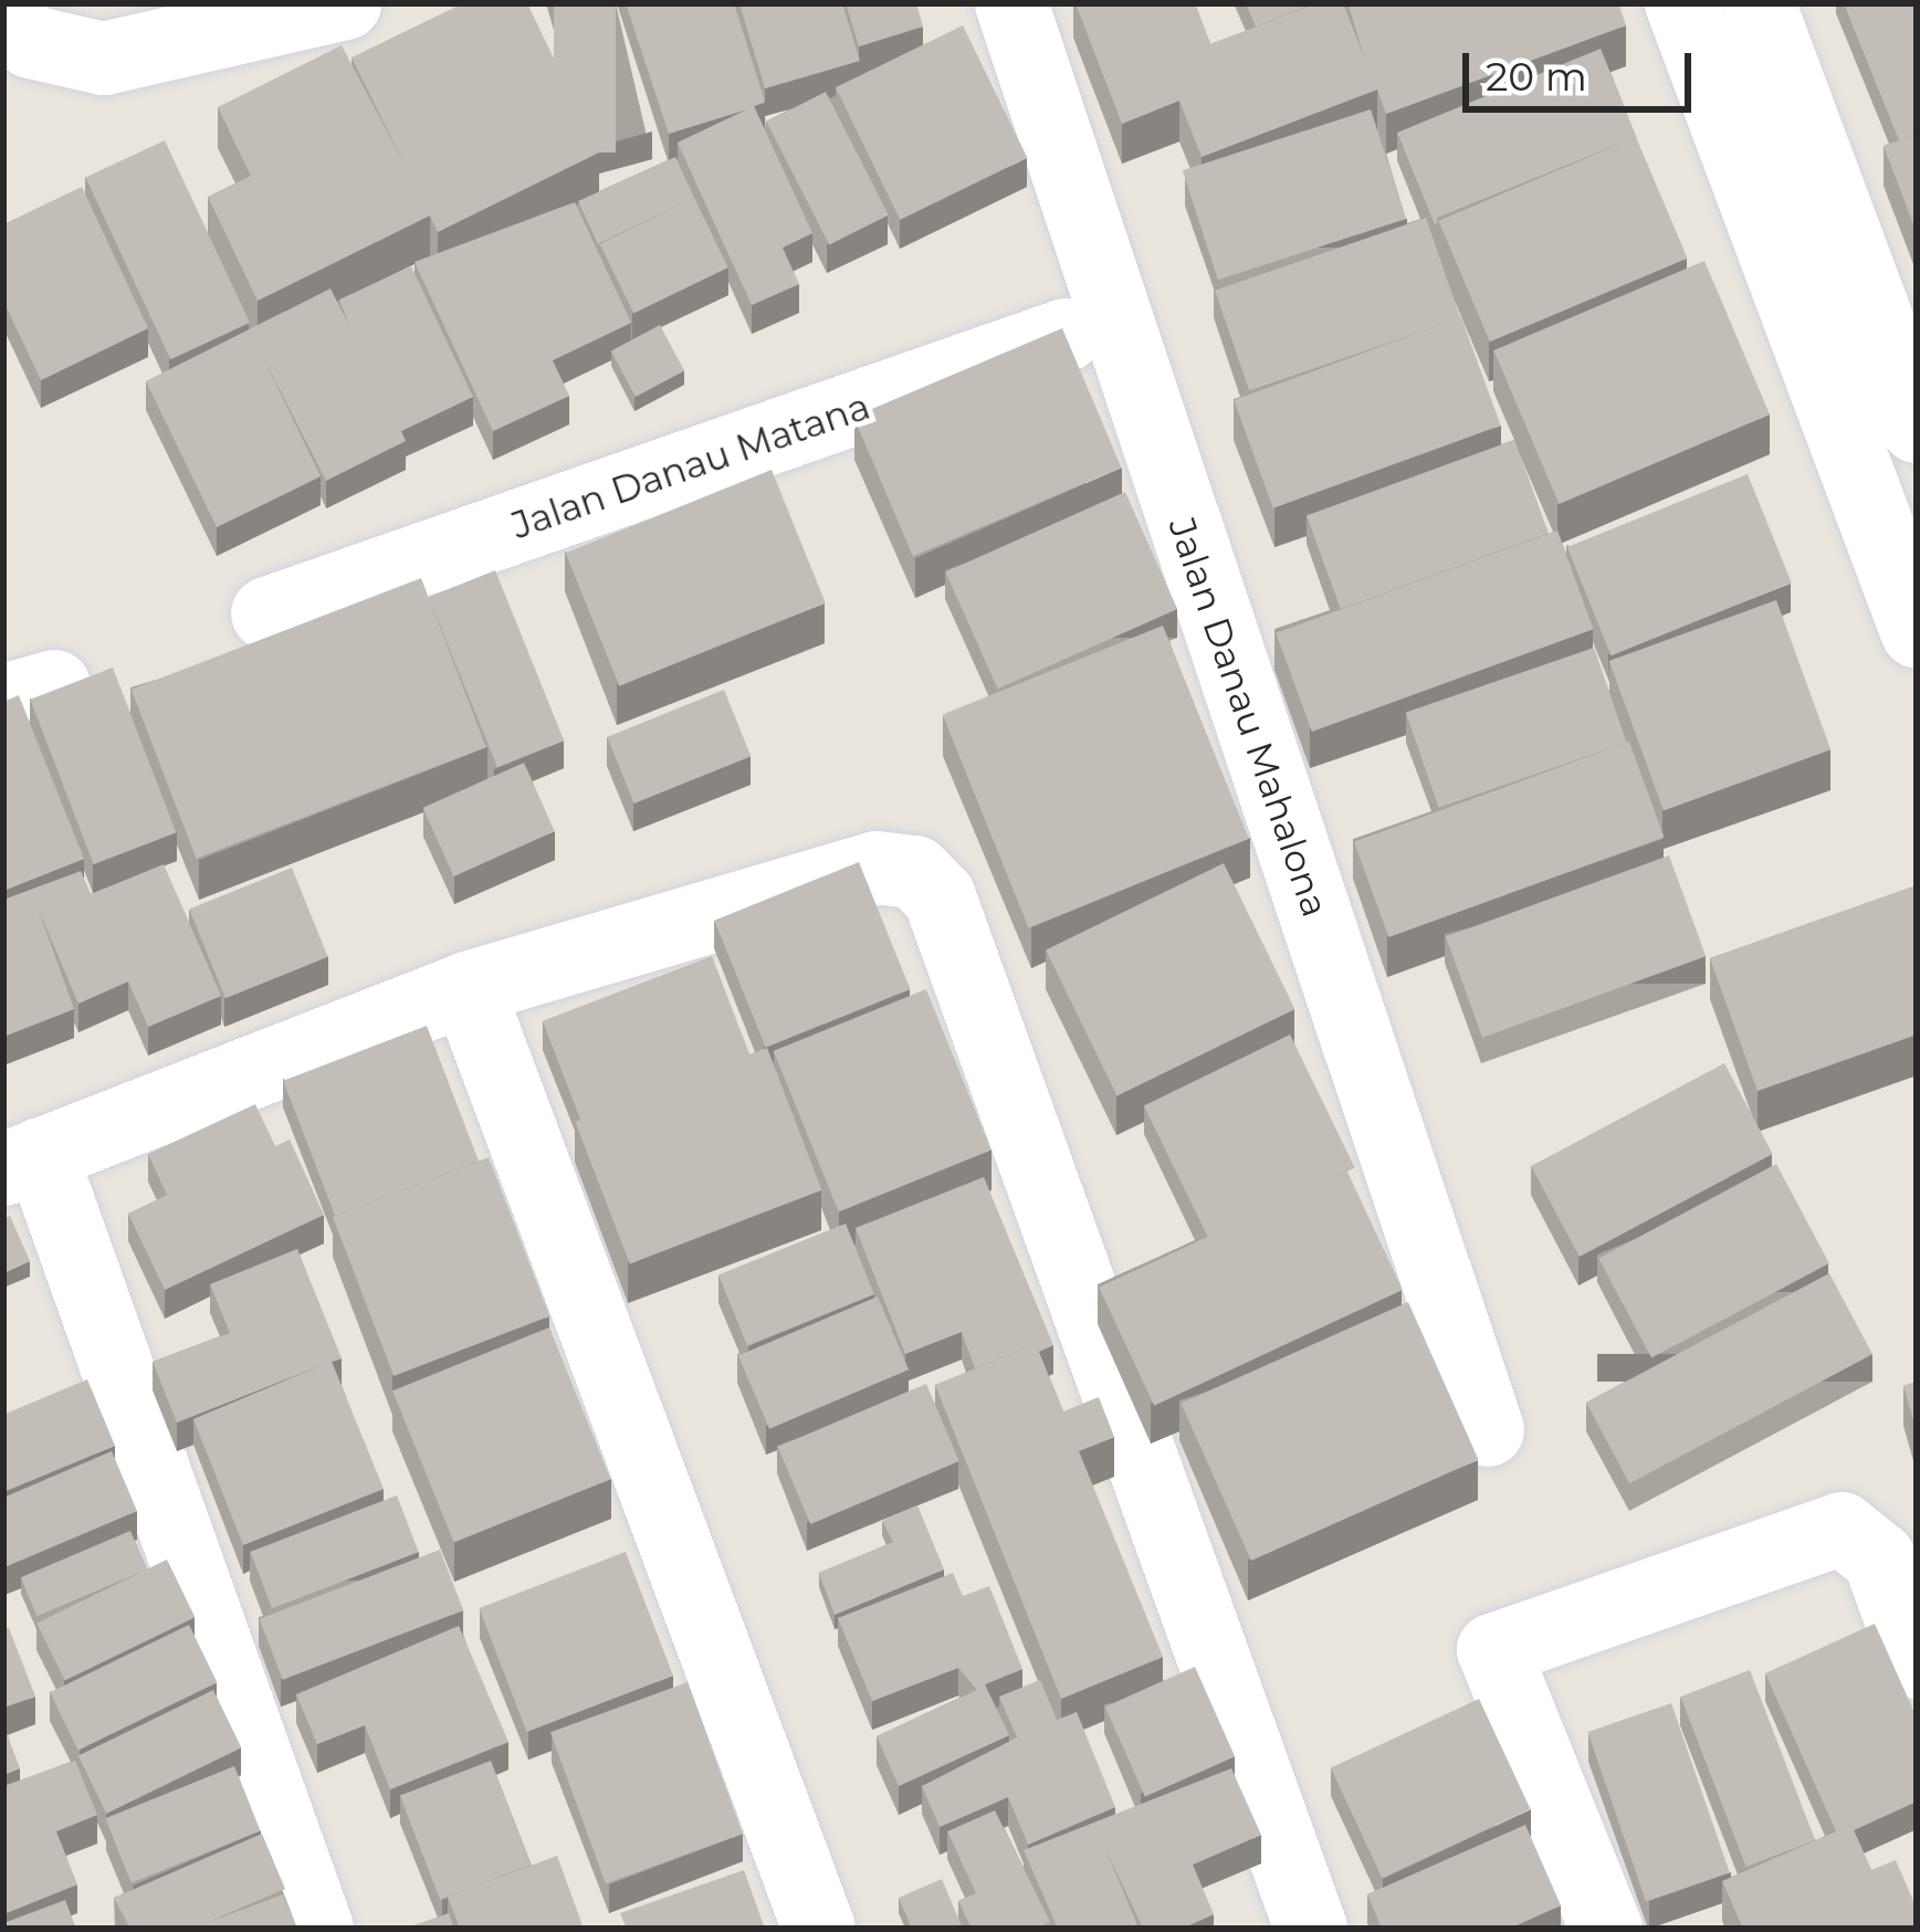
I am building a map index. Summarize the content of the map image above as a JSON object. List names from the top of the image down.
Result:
{
  "streets": {
    "street": ["Jalan Danau Matana", "Jalan Danau Mahalona"]
  },
  "crossings": [
    ["Jalan Danau Matana", "Jalan Danau Mahalona"]
  ],
  "scale_bar": "20 m"
}
